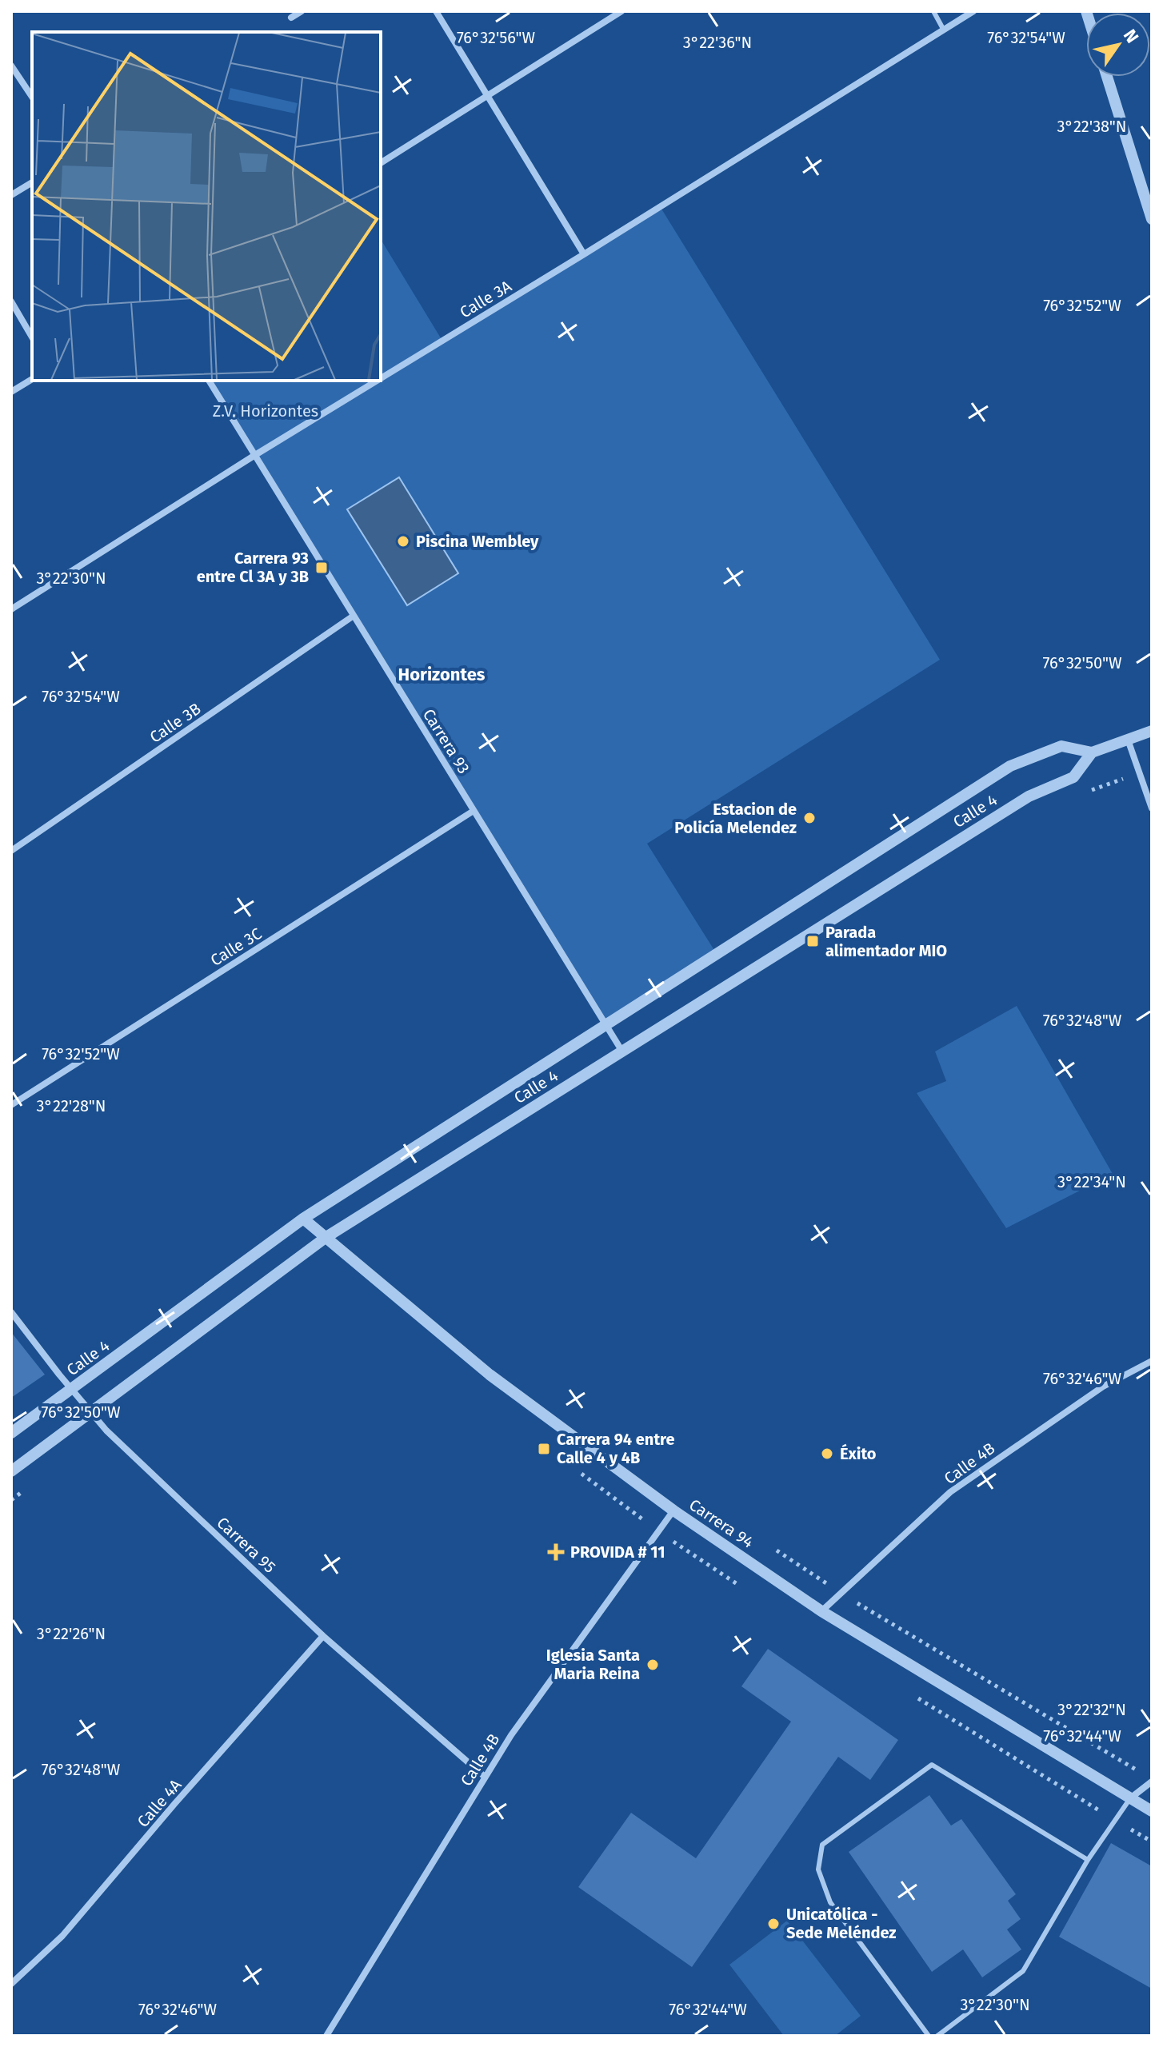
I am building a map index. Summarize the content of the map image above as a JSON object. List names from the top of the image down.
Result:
{
  "streets": {
    "street": [
      "Calle 3A",
      "Calle 3B",
      "Carrera 93",
      "Calle 4",
      "Calle 3C",
      "Calle 4B",
      "Carrera 94",
      "Carrera 95",
      "Calle 4A"
    ]
  },
  "crossings": [
    ["Calle 3A", "Carrera 93"],
    ["Calle 3B", "Carrera 93"],
    ["Carrera 93", "Calle 4"],
    ["Carrera 93", "Calle 3C"],
    ["Calle 4", "Carrera 94"],
    ["Calle 4", "Carrera 95"],
    ["Calle 4B", "Carrera 94"],
    ["Calle 4B", "Carrera 95"],
    ["Carrera 95", "Calle 4A"]
  ],
  "districts": ["Horizontes"],
  "parks": ["Z.V. Horizontes"],
  "places": {
    "other": [
      "Piscina Wembley",
      "Estacion de Policía Melendez",
      "Éxito",
      "Iglesia Santa Maria Reina",
      "Unicatólica - Sede Meléndez"
    ],
    "transit": ["Carrera 93 entre Cl 3A y 3B", "Parada alimentador MIO", "Carrera 94 entre Calle 4 y 4B"],
    "health": ["PROVIDA # 11"]
  },
  "north": "top right",
  "coordinates": [
    "76°32'56\"W",
    "76°32'54\"W",
    "3°22'36\"N",
    "3°22'38\"N",
    "76°32'52\"W",
    "3°22'30\"N",
    "76°32'50\"W",
    "76°32'48\"W",
    "3°22'28\"N",
    "3°22'34\"N",
    "76°32'46\"W",
    "3°22'26\"N",
    "3°22'32\"N",
    "76°32'44\"W"
  ]
}
